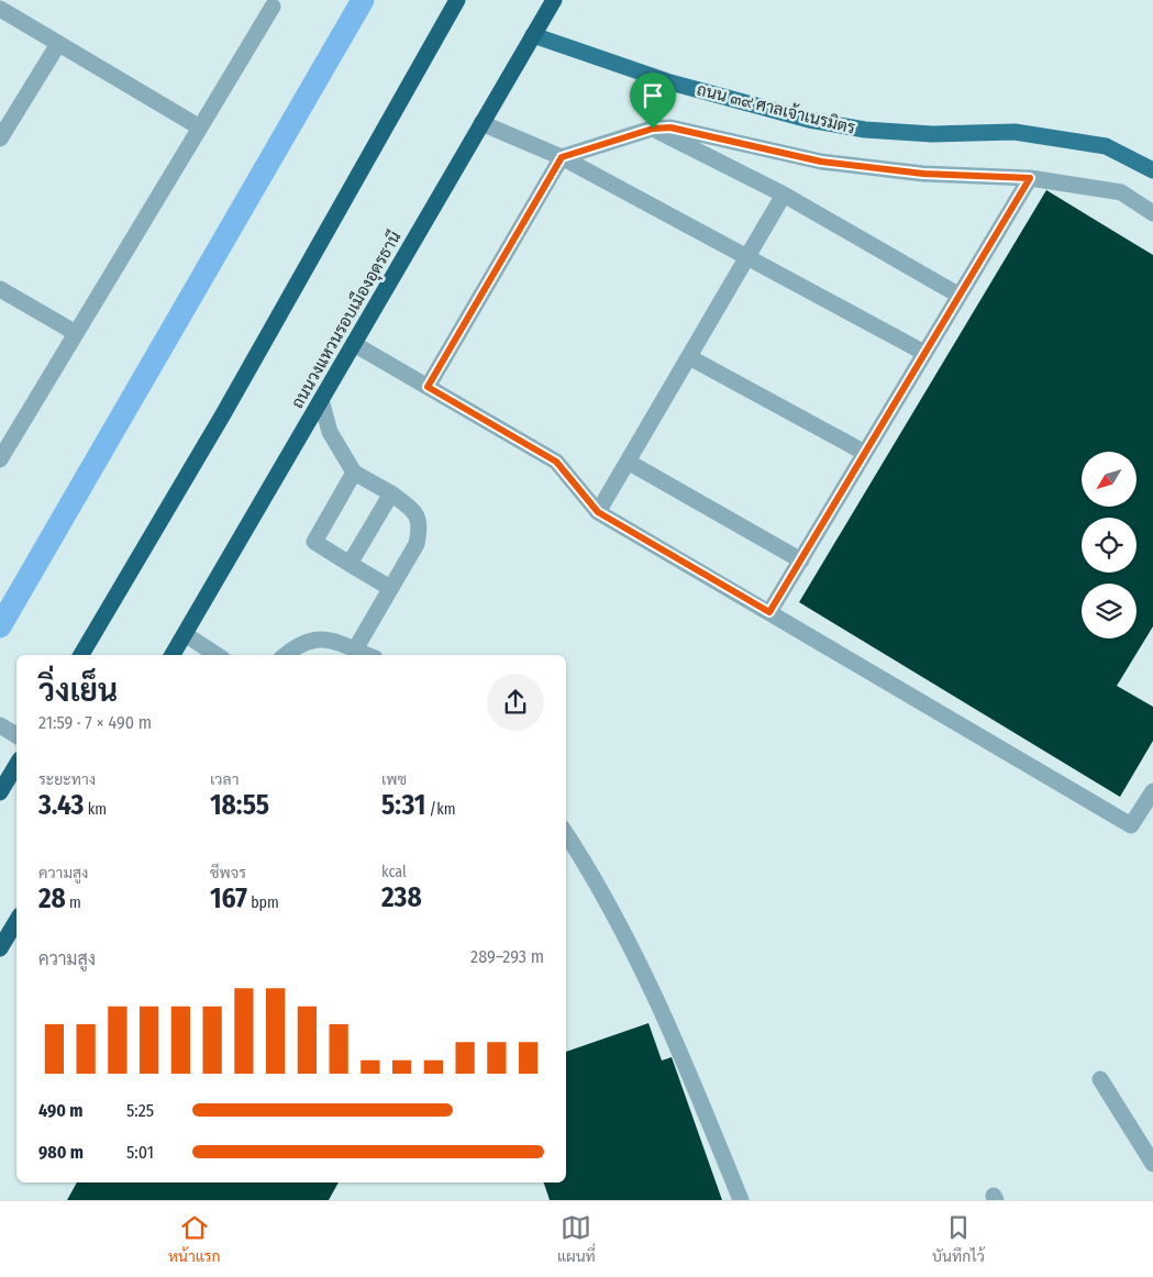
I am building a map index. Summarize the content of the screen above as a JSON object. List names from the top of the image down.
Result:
{
  "streets": {
    "highway": ["ถนนวงแหวนรอบเมืองอุดรธานี"],
    "main road": ["ถนน ๓๙ ศาลเจ้าเนรมิตร"]
  },
  "crossings": [
    ["ถนน ๓๙ ศาลเจ้าเนรมิตร", "ถนนวงแหวนรอบเมืองอุดรธานี"]
  ],
  "north": "bottom left",
  "page": {
    "heading": ["วิ่งเย็น", "21:59 · 7 × 490 m"],
    "stats": [
      ["ระยะทาง", "3.43 km"],
      ["เวลา", "18:55"],
      ["เพซ", "5:31 /km"],
      ["ความสูง", "28 m"],
      ["ชีพจร", "167 bpm"],
      ["kcal", "238"]
    ],
    "chart": ["ความสูง", "289–293 m"],
    "list": [
      {
        "name": "490 m",
        "note": "5:25"
      },
      {
        "name": "980 m",
        "note": "5:01"
      }
    ],
    "tabs": ["หน้าแรก", "แผนที่", "บันทึกไว้"]
  }
}
